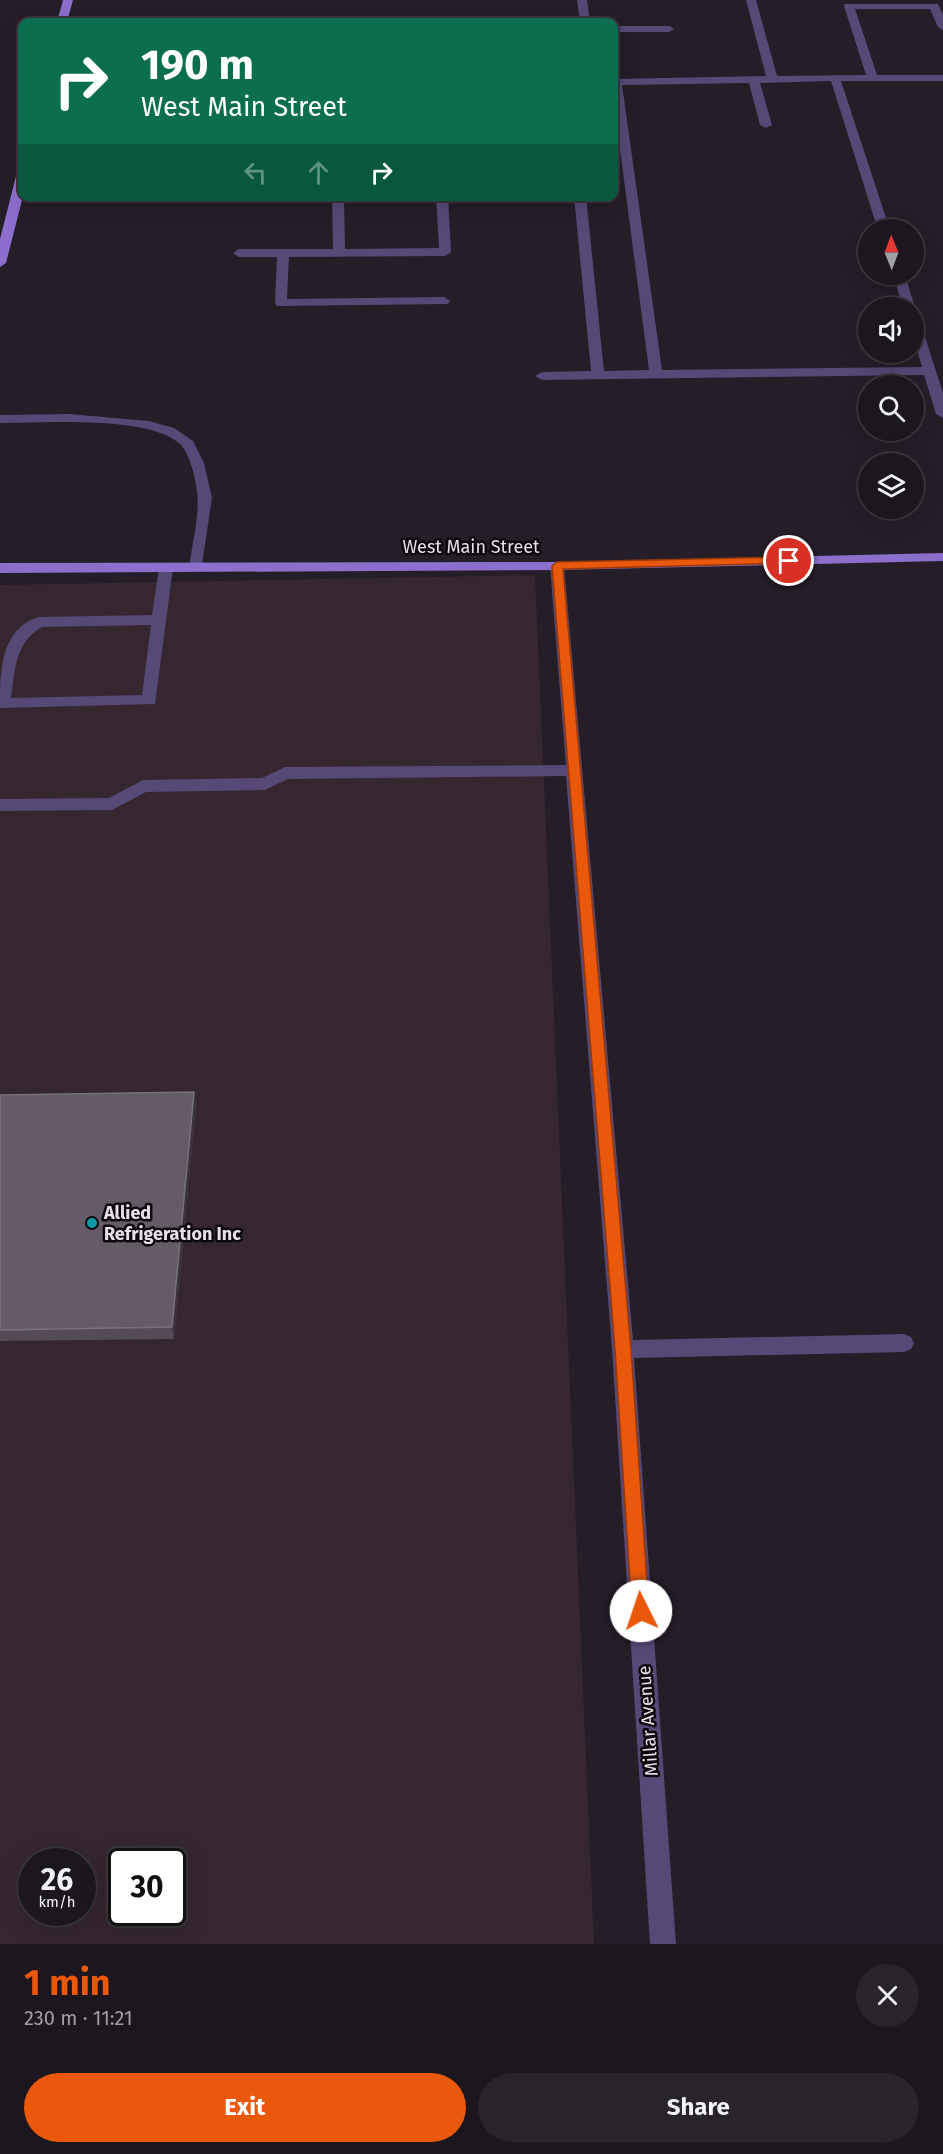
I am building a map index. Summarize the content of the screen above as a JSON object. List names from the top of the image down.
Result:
{
  "streets": {
    "main road": ["West Main Street"],
    "street": ["Millar Avenue"]
  },
  "crossings": [
    ["West Main Street", "Millar Avenue"]
  ],
  "places": ["Allied Refrigeration Inc"],
  "north": "top",
  "page": {
    "turn": ["190 m", "West Main Street"],
    "speed": "26 km/h",
    "limit": "30",
    "heading": ["1 min", "230 m · 11:21"],
    "buttons": ["Exit", "Share"]
  }
}
